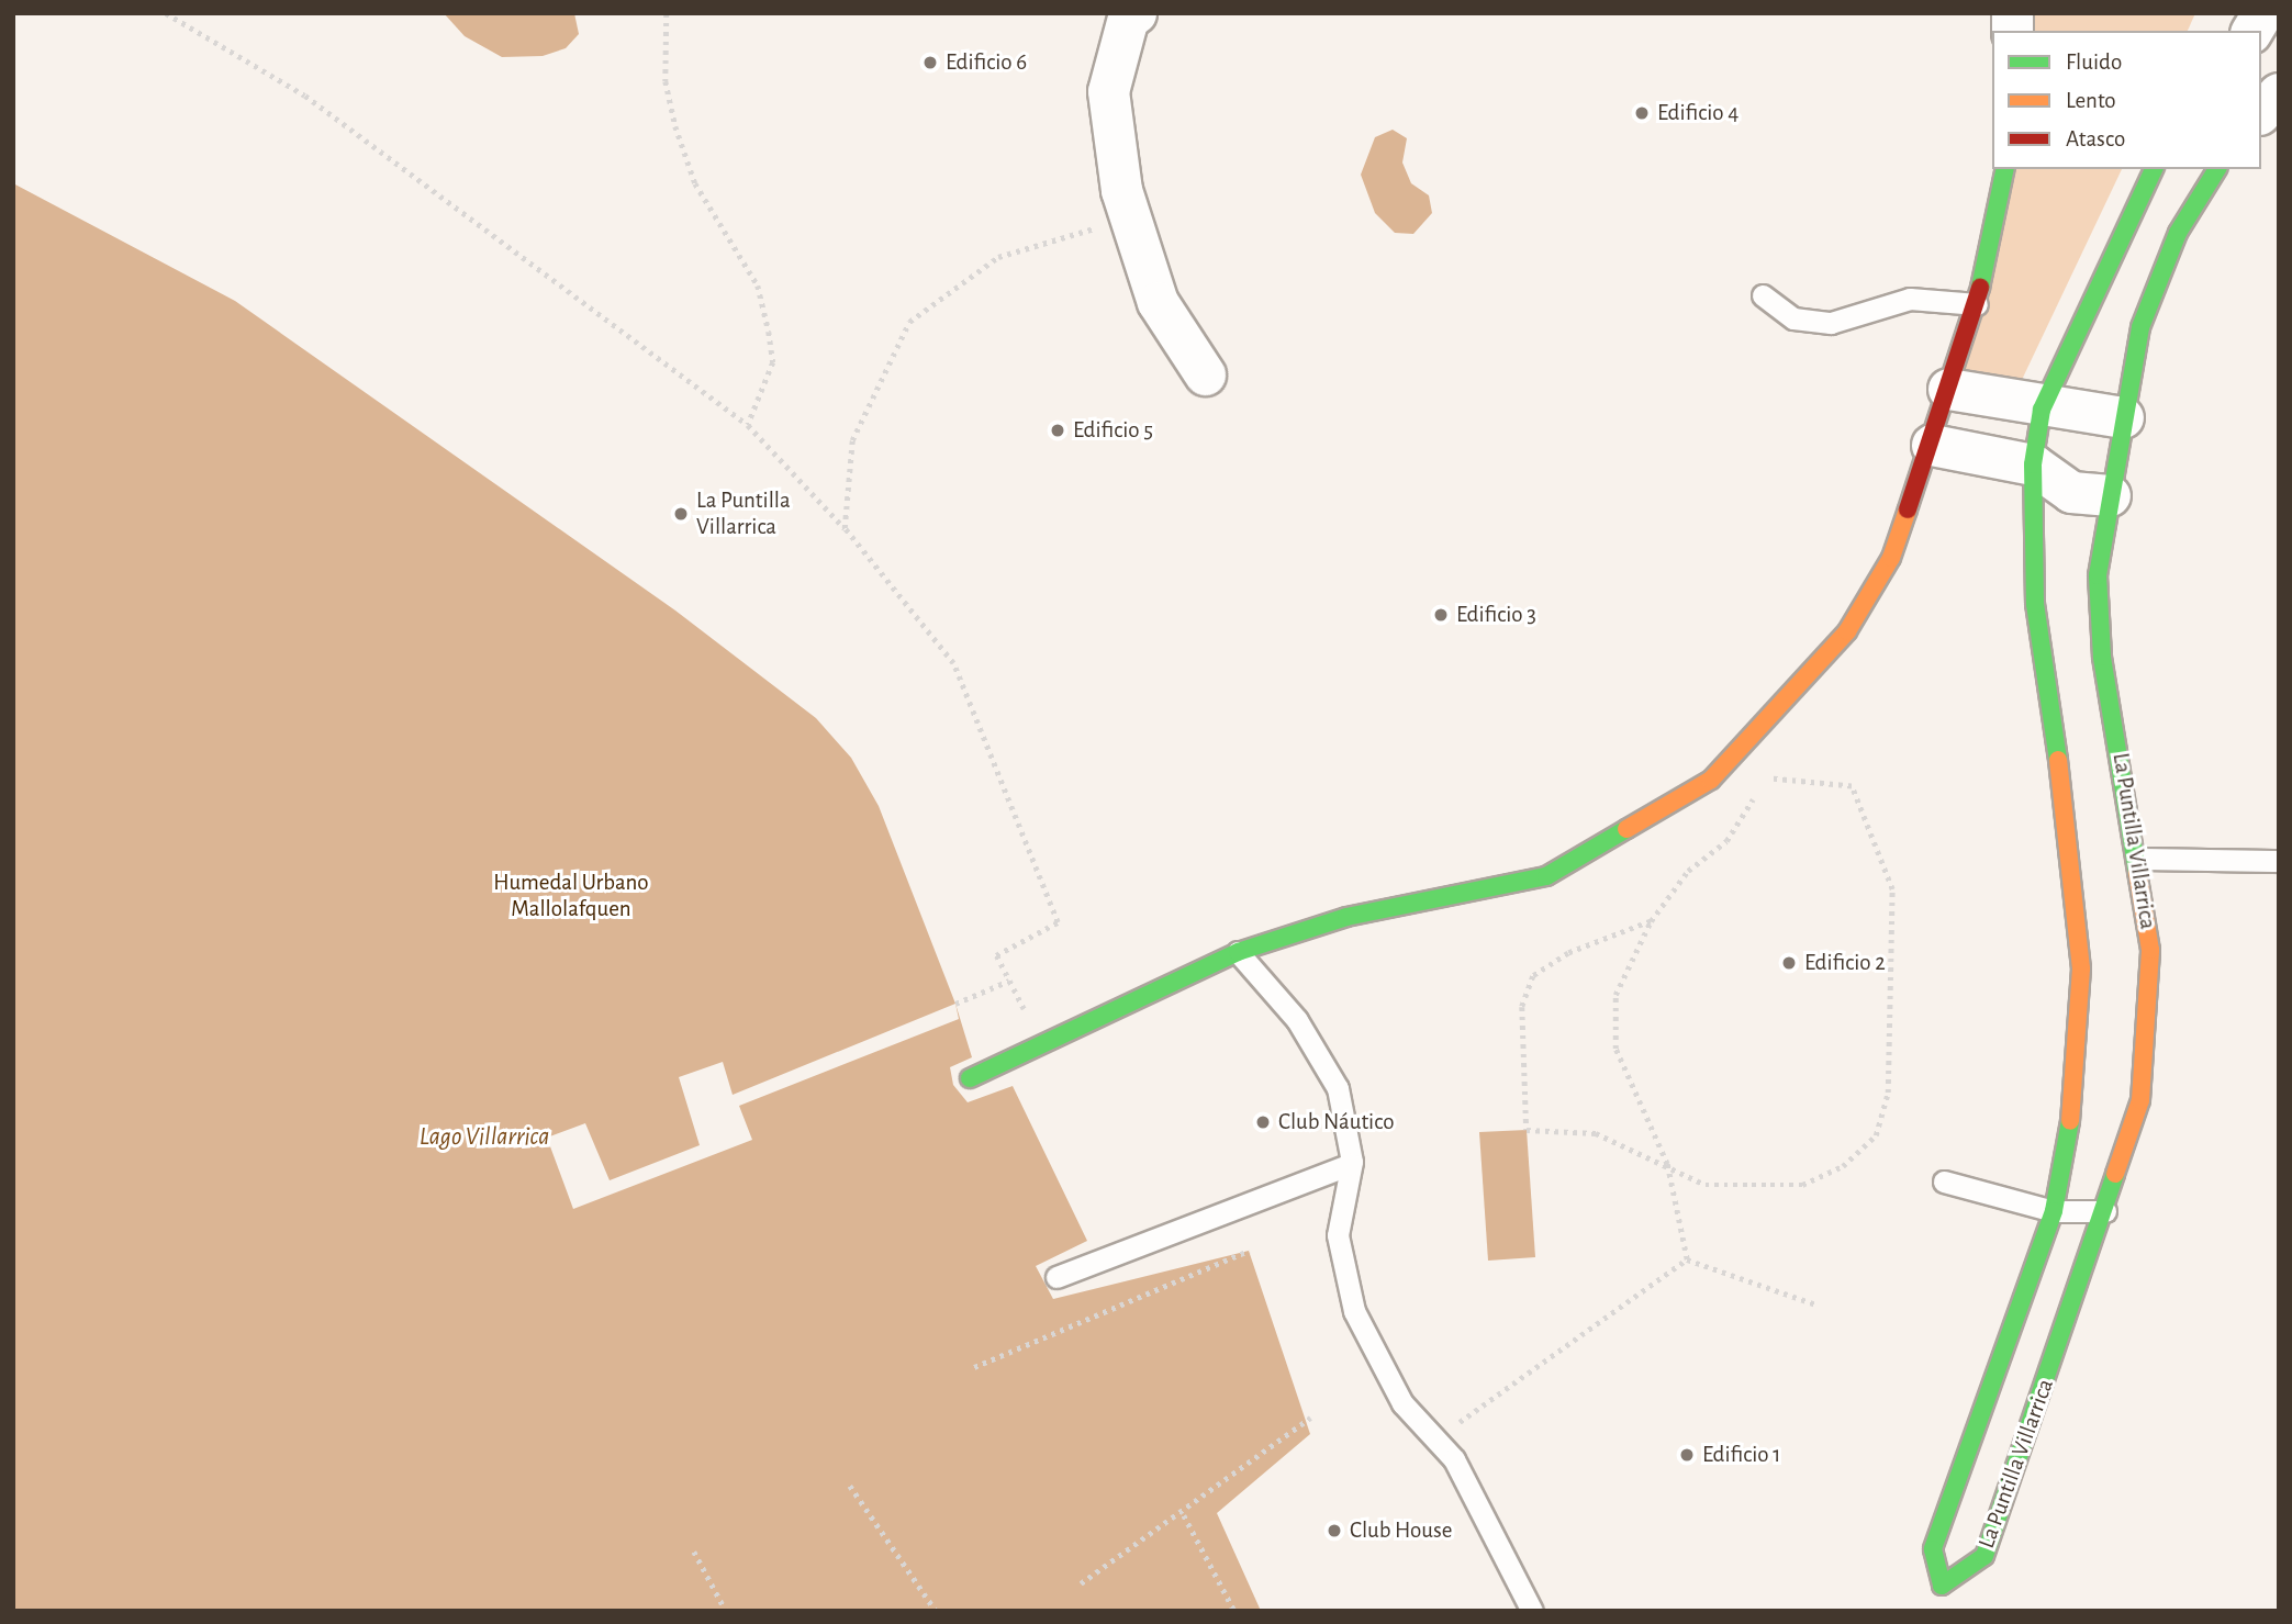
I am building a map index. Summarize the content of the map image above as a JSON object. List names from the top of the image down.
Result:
{
  "streets": {
    "street": ["La Puntilla Villarrica"]
  },
  "water": ["Lago Villarrica"],
  "parks": ["Humedal Urbano Mallolafquen"],
  "places": [
    "Edificio 6",
    "Edificio 4",
    "Edificio 5",
    "La Puntilla Villarrica",
    "Edificio 3",
    "Edificio 2",
    "Club Náutico",
    "Edificio 1",
    "Club House"
  ],
  "legend": ["Fluido", "Lento", "Atasco"]
}
